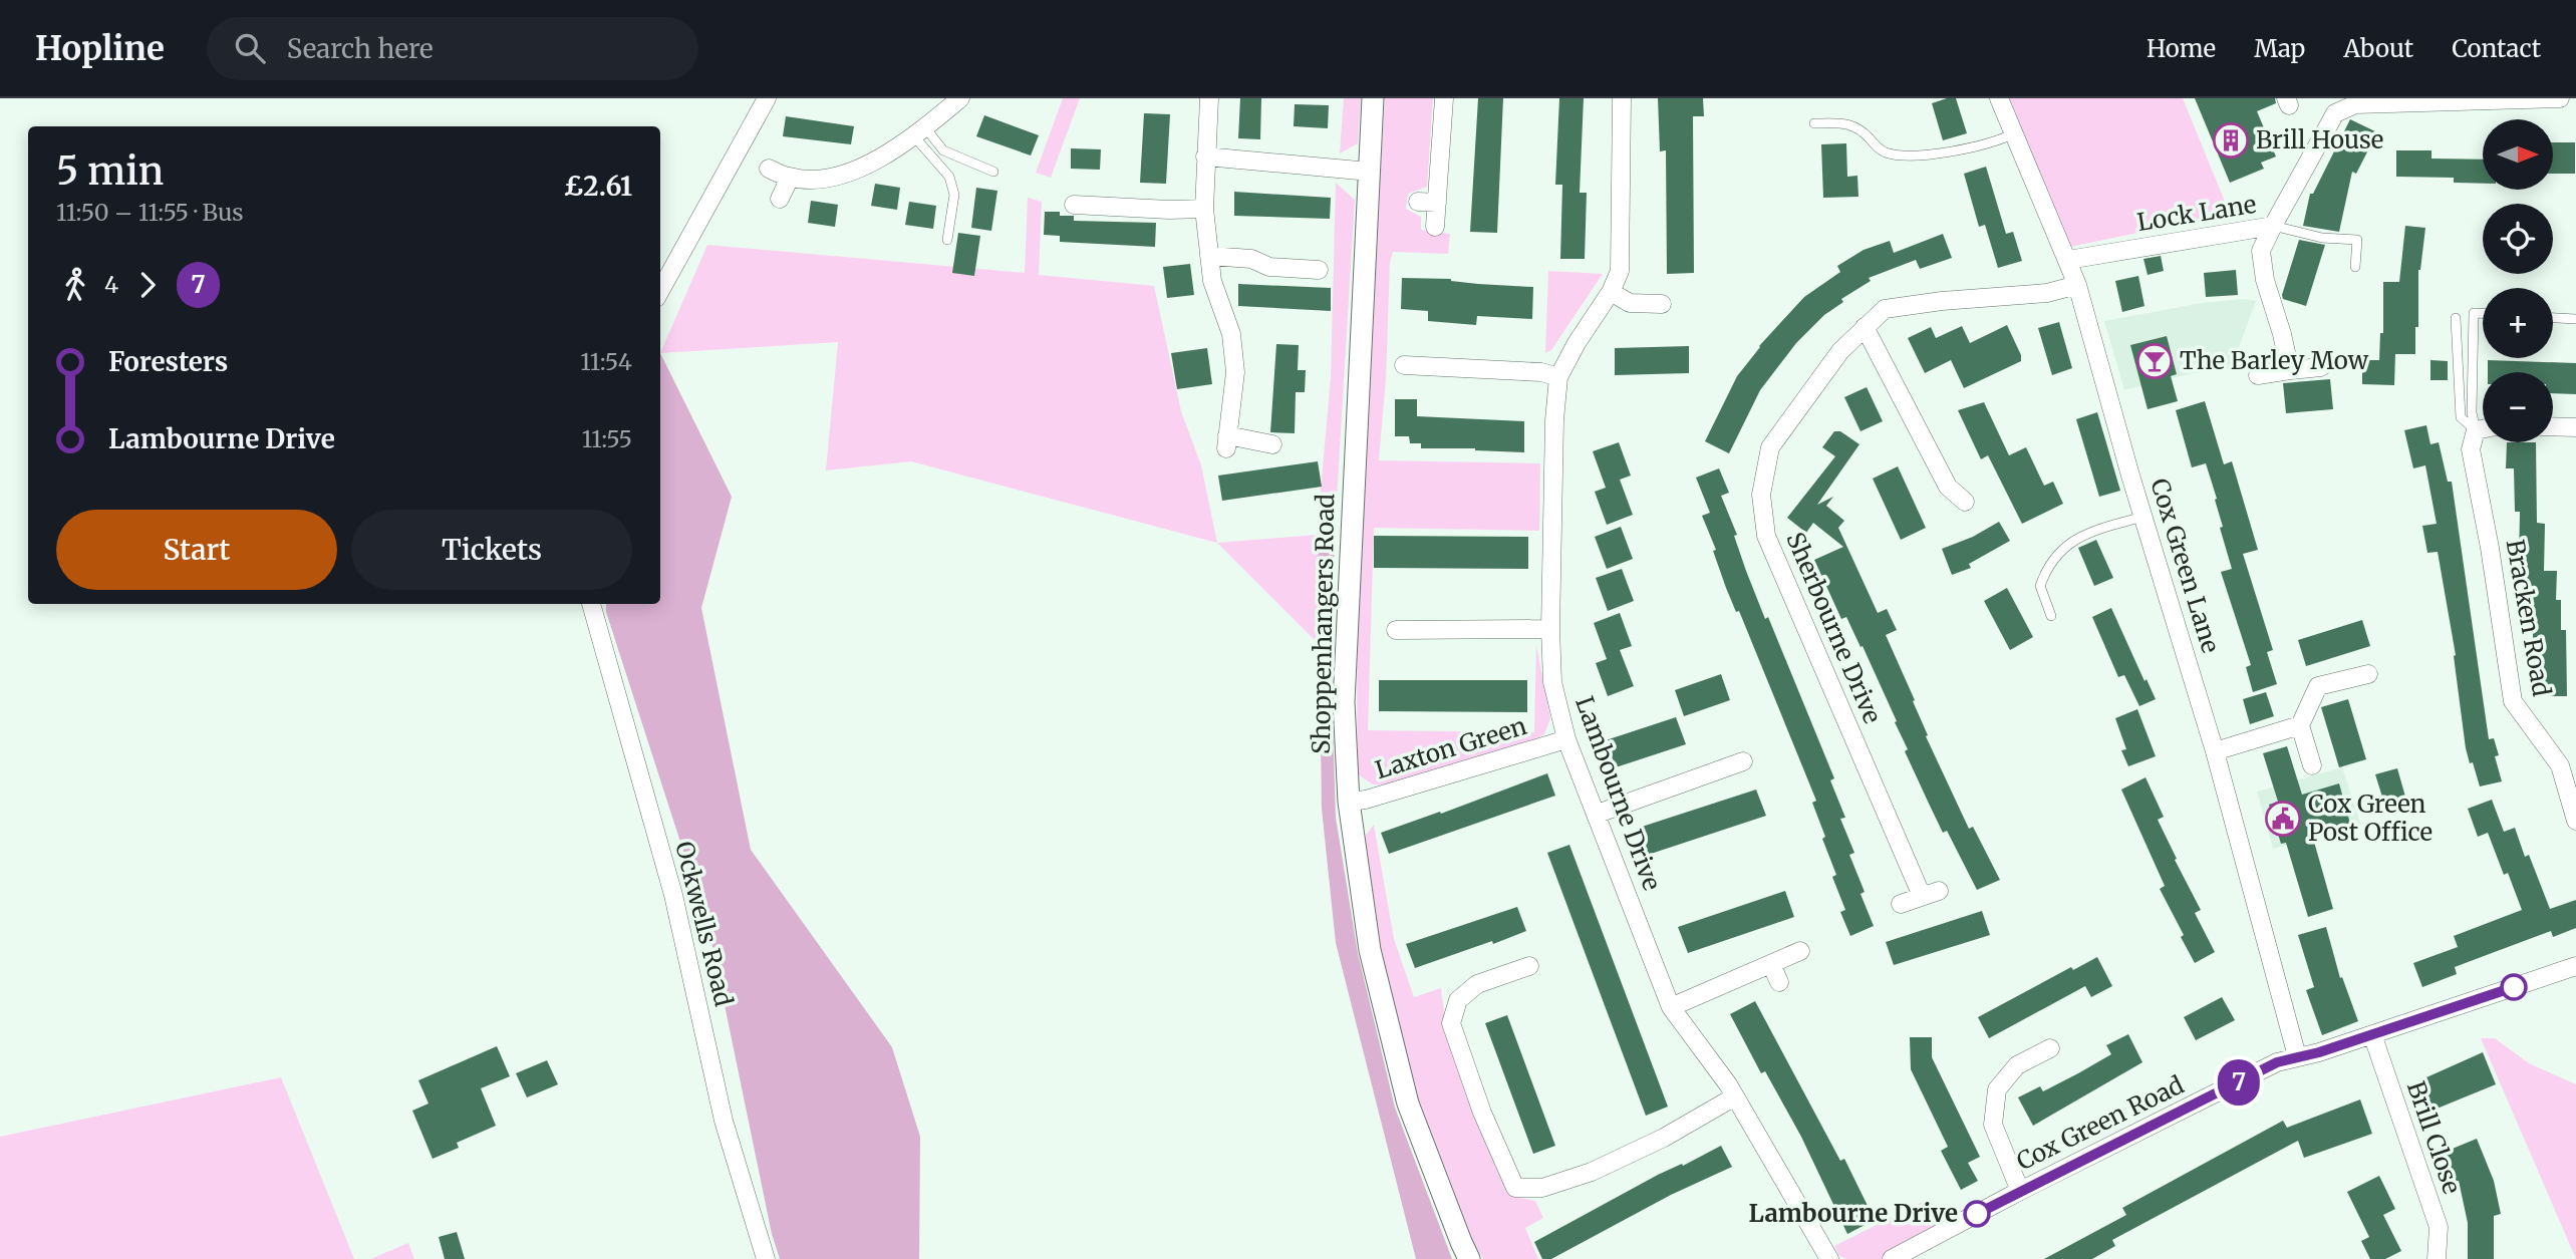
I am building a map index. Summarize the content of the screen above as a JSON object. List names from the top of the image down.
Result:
{
  "streets": {
    "street": [
      "Lock Lane",
      "Cox Green Lane",
      "Bracken Road",
      "Shoppenhangers Road",
      "Sherbourne Drive",
      "Laxton Green",
      "Lambourne Drive",
      "Ockwells Road",
      "Cox Green Road",
      "Brill Close"
    ]
  },
  "crossings": [
    ["Lock Lane", "Cox Green Lane"],
    ["Cox Green Lane", "Sherbourne Drive"],
    ["Cox Green Lane", "Cox Green Road"],
    ["Shoppenhangers Road", "Laxton Green"],
    ["Laxton Green", "Lambourne Drive"],
    ["Cox Green Road", "Brill Close"]
  ],
  "places": {
    "building": ["Brill House"],
    "bar": ["The Barley Mow"],
    "public building": ["Cox Green Post Office"],
    "other": ["Lambourne Drive"]
  },
  "lines": ["bus line 7"],
  "north": "right",
  "page": {
    "header": "Hopline",
    "search": "Search here",
    "nav": [
      "Home",
      "Map",
      "About",
      "Contact"
    ],
    "on_map": "7",
    "map_buttons": ["+", "−"],
    "heading": ["5 min", "11:50 – 11:55 · Bus", "£2.61"],
    "legs": ["4", "7"],
    "list": [
      {
        "name": "Foresters",
        "value": "11:54"
      },
      {
        "name": "Lambourne Drive",
        "value": "11:55"
      }
    ],
    "buttons": ["Start", "Tickets"]
  }
}
